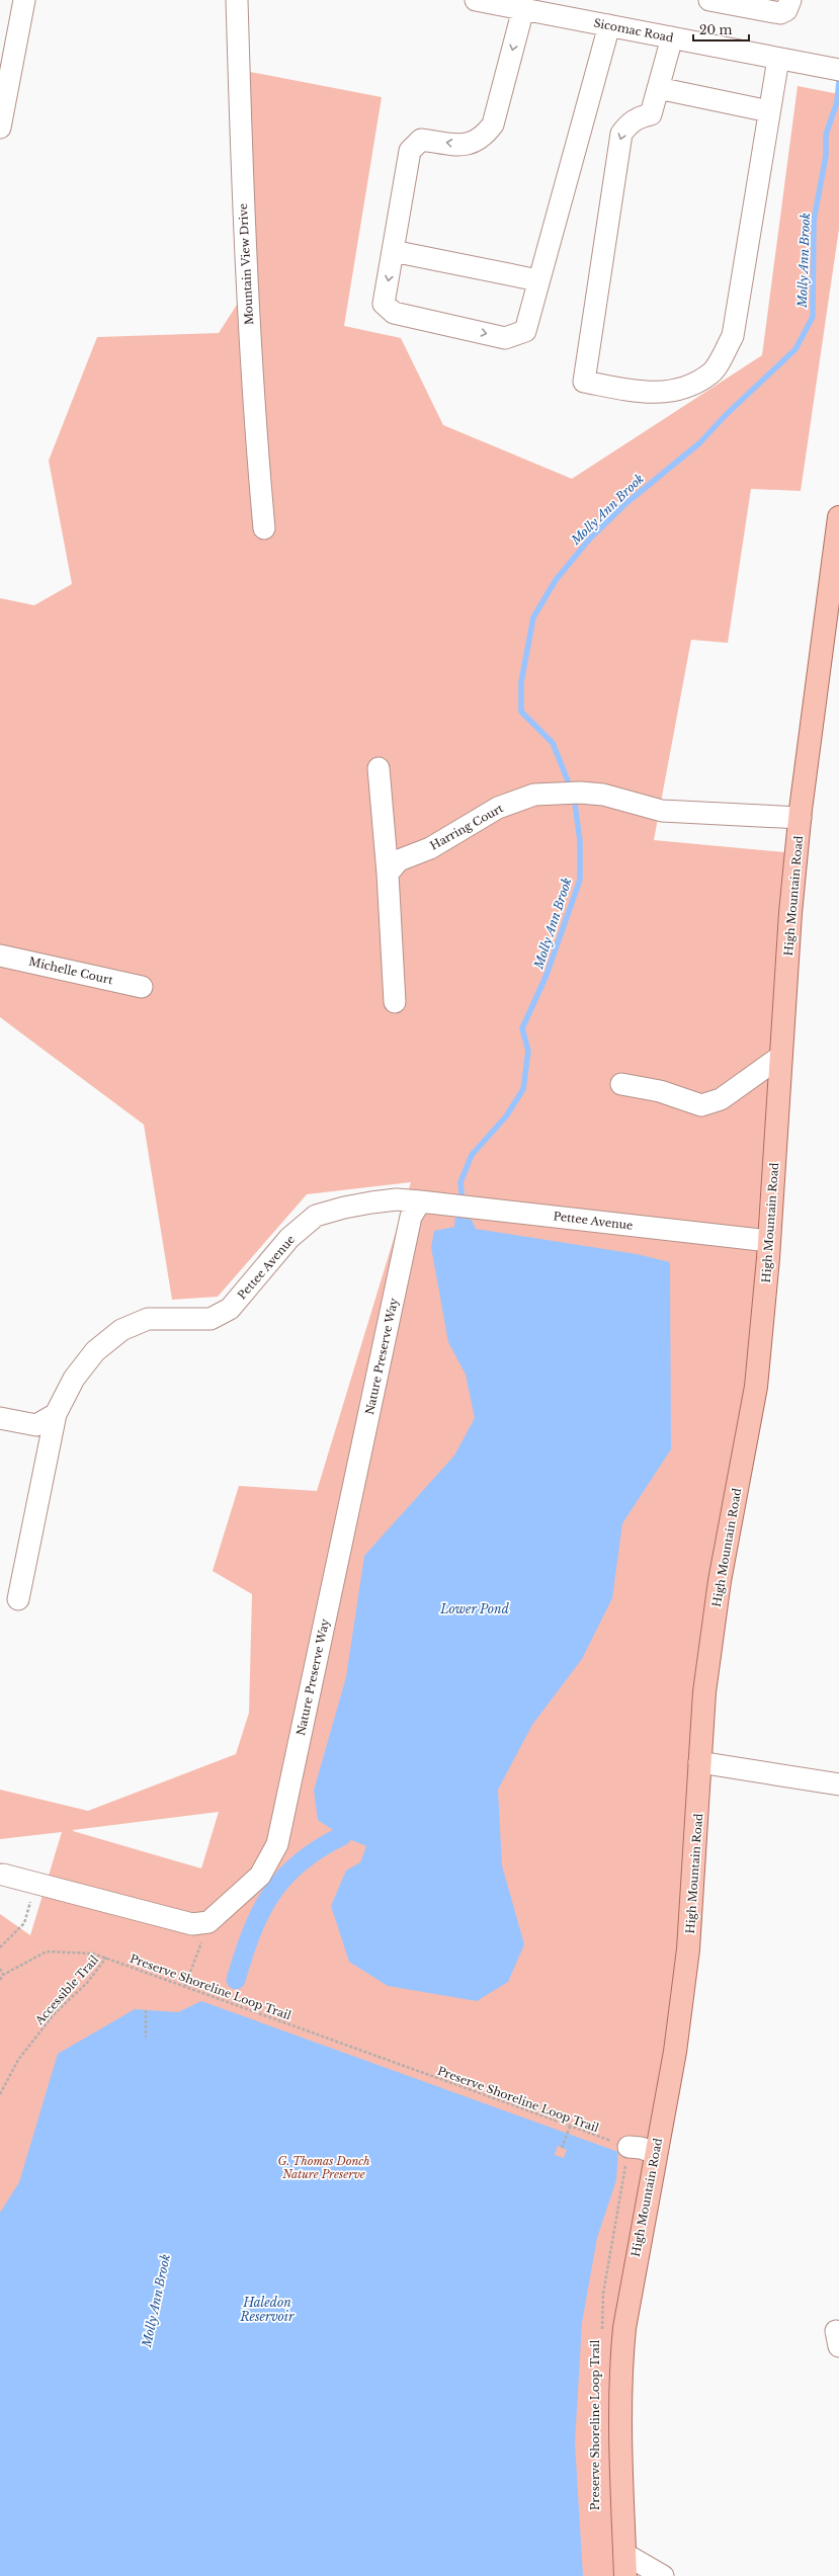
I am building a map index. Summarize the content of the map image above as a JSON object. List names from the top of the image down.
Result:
{
  "streets": {
    "main road": ["High Mountain Road"],
    "street": [
      "Sicomac Road",
      "Mountain View Drive",
      "Harring Court",
      "Michelle Court",
      "Pettee Avenue",
      "Nature Preserve Way"
    ],
    "path": ["Preserve Shoreline Loop Trail", "Accessible Trail"]
  },
  "crossings": [
    ["Harring Court", "High Mountain Road"],
    ["High Mountain Road", "Pettee Avenue"],
    ["Pettee Avenue", "Nature Preserve Way"],
    ["Preserve Shoreline Loop Trail", "Accessible Trail"]
  ],
  "water": ["Molly Ann Brook", "Lower Pond", "Haledon Reservoir"],
  "parks": ["G. Thomas Donch Nature Preserve"],
  "scale_bar": "20 m"
}
